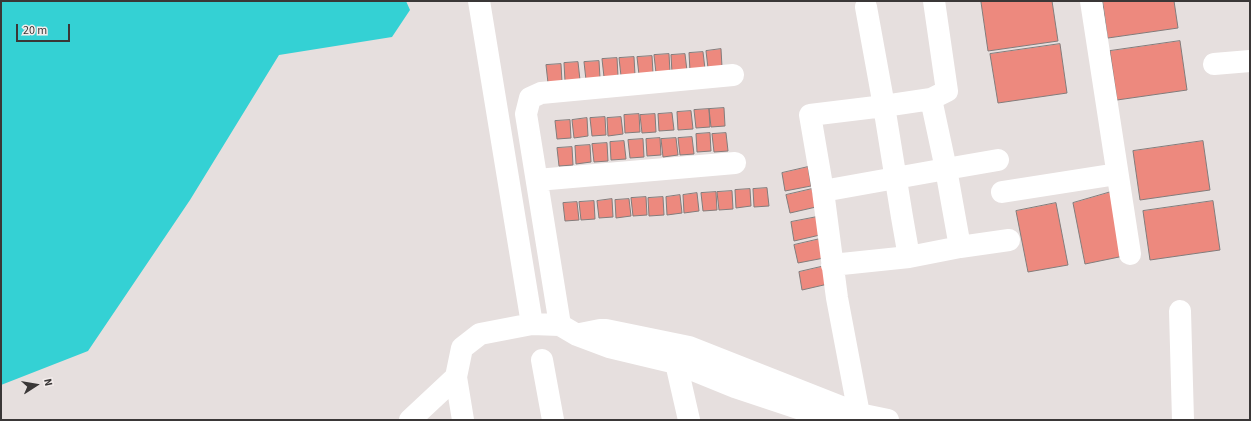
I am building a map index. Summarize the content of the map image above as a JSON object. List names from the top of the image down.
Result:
{
  "scale_bar": "20 m",
  "north": "right"
}
